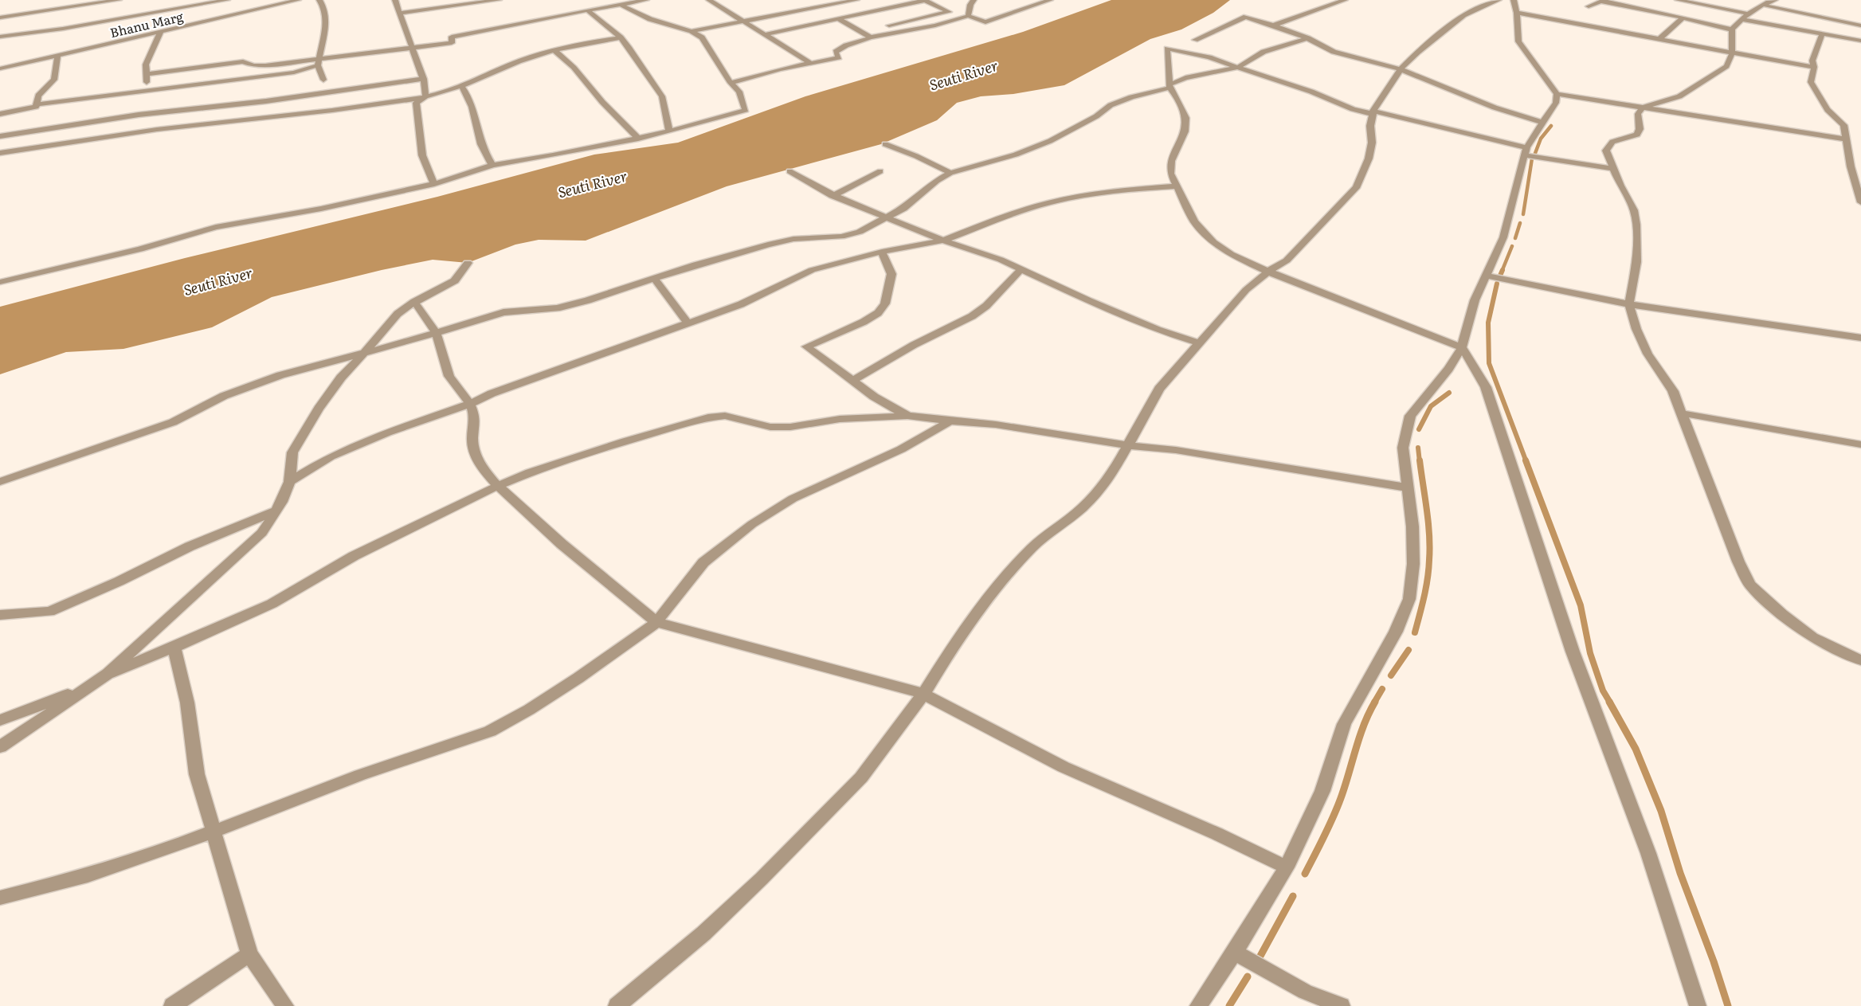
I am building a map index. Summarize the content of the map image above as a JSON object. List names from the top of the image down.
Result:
{
  "streets": {
    "street": ["Bhanu Marg"]
  },
  "water": ["Seuti River"]
}
